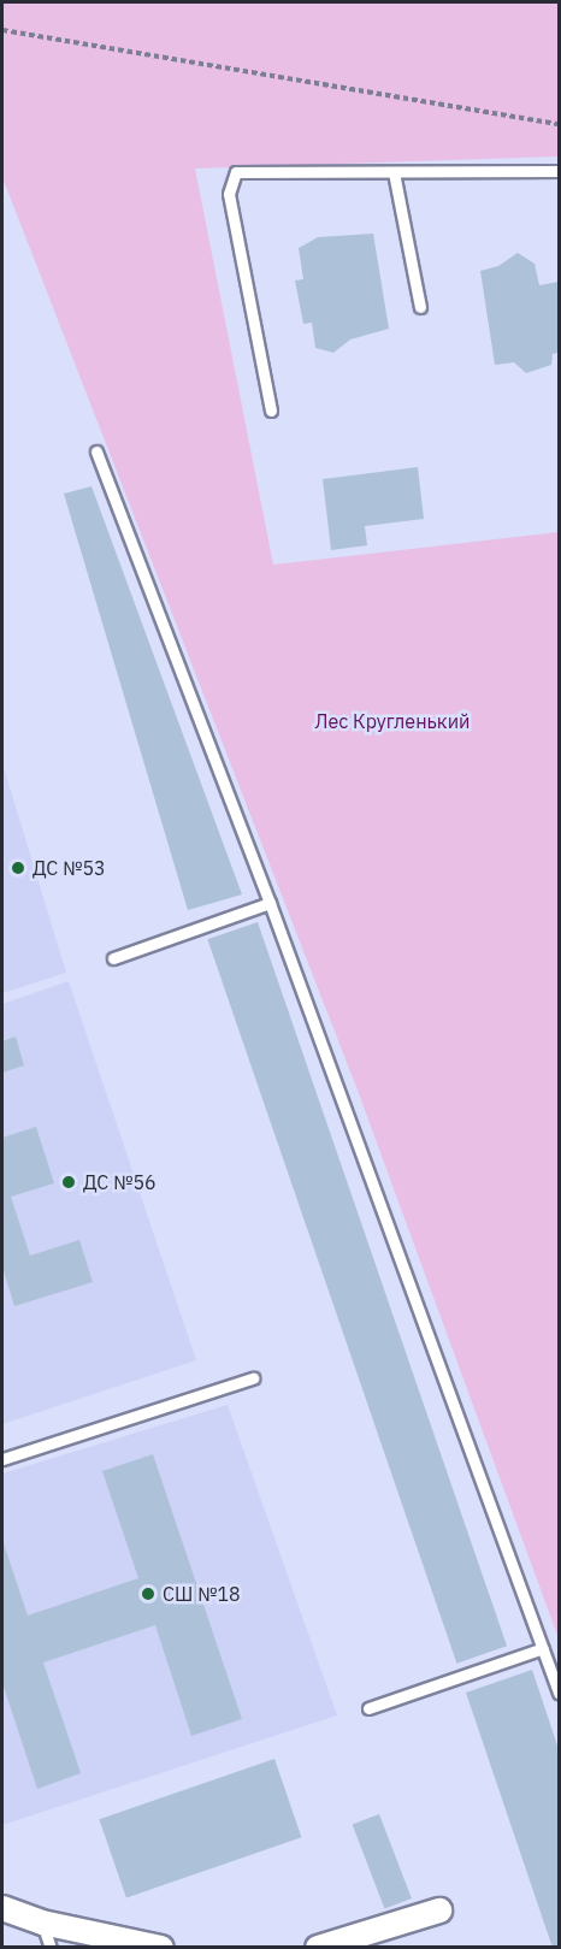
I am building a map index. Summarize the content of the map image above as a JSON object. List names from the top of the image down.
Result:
{
  "parks": ["Лес Кругленький"],
  "places": ["ДС №53", "ДС №56", "СШ №18"]
}
